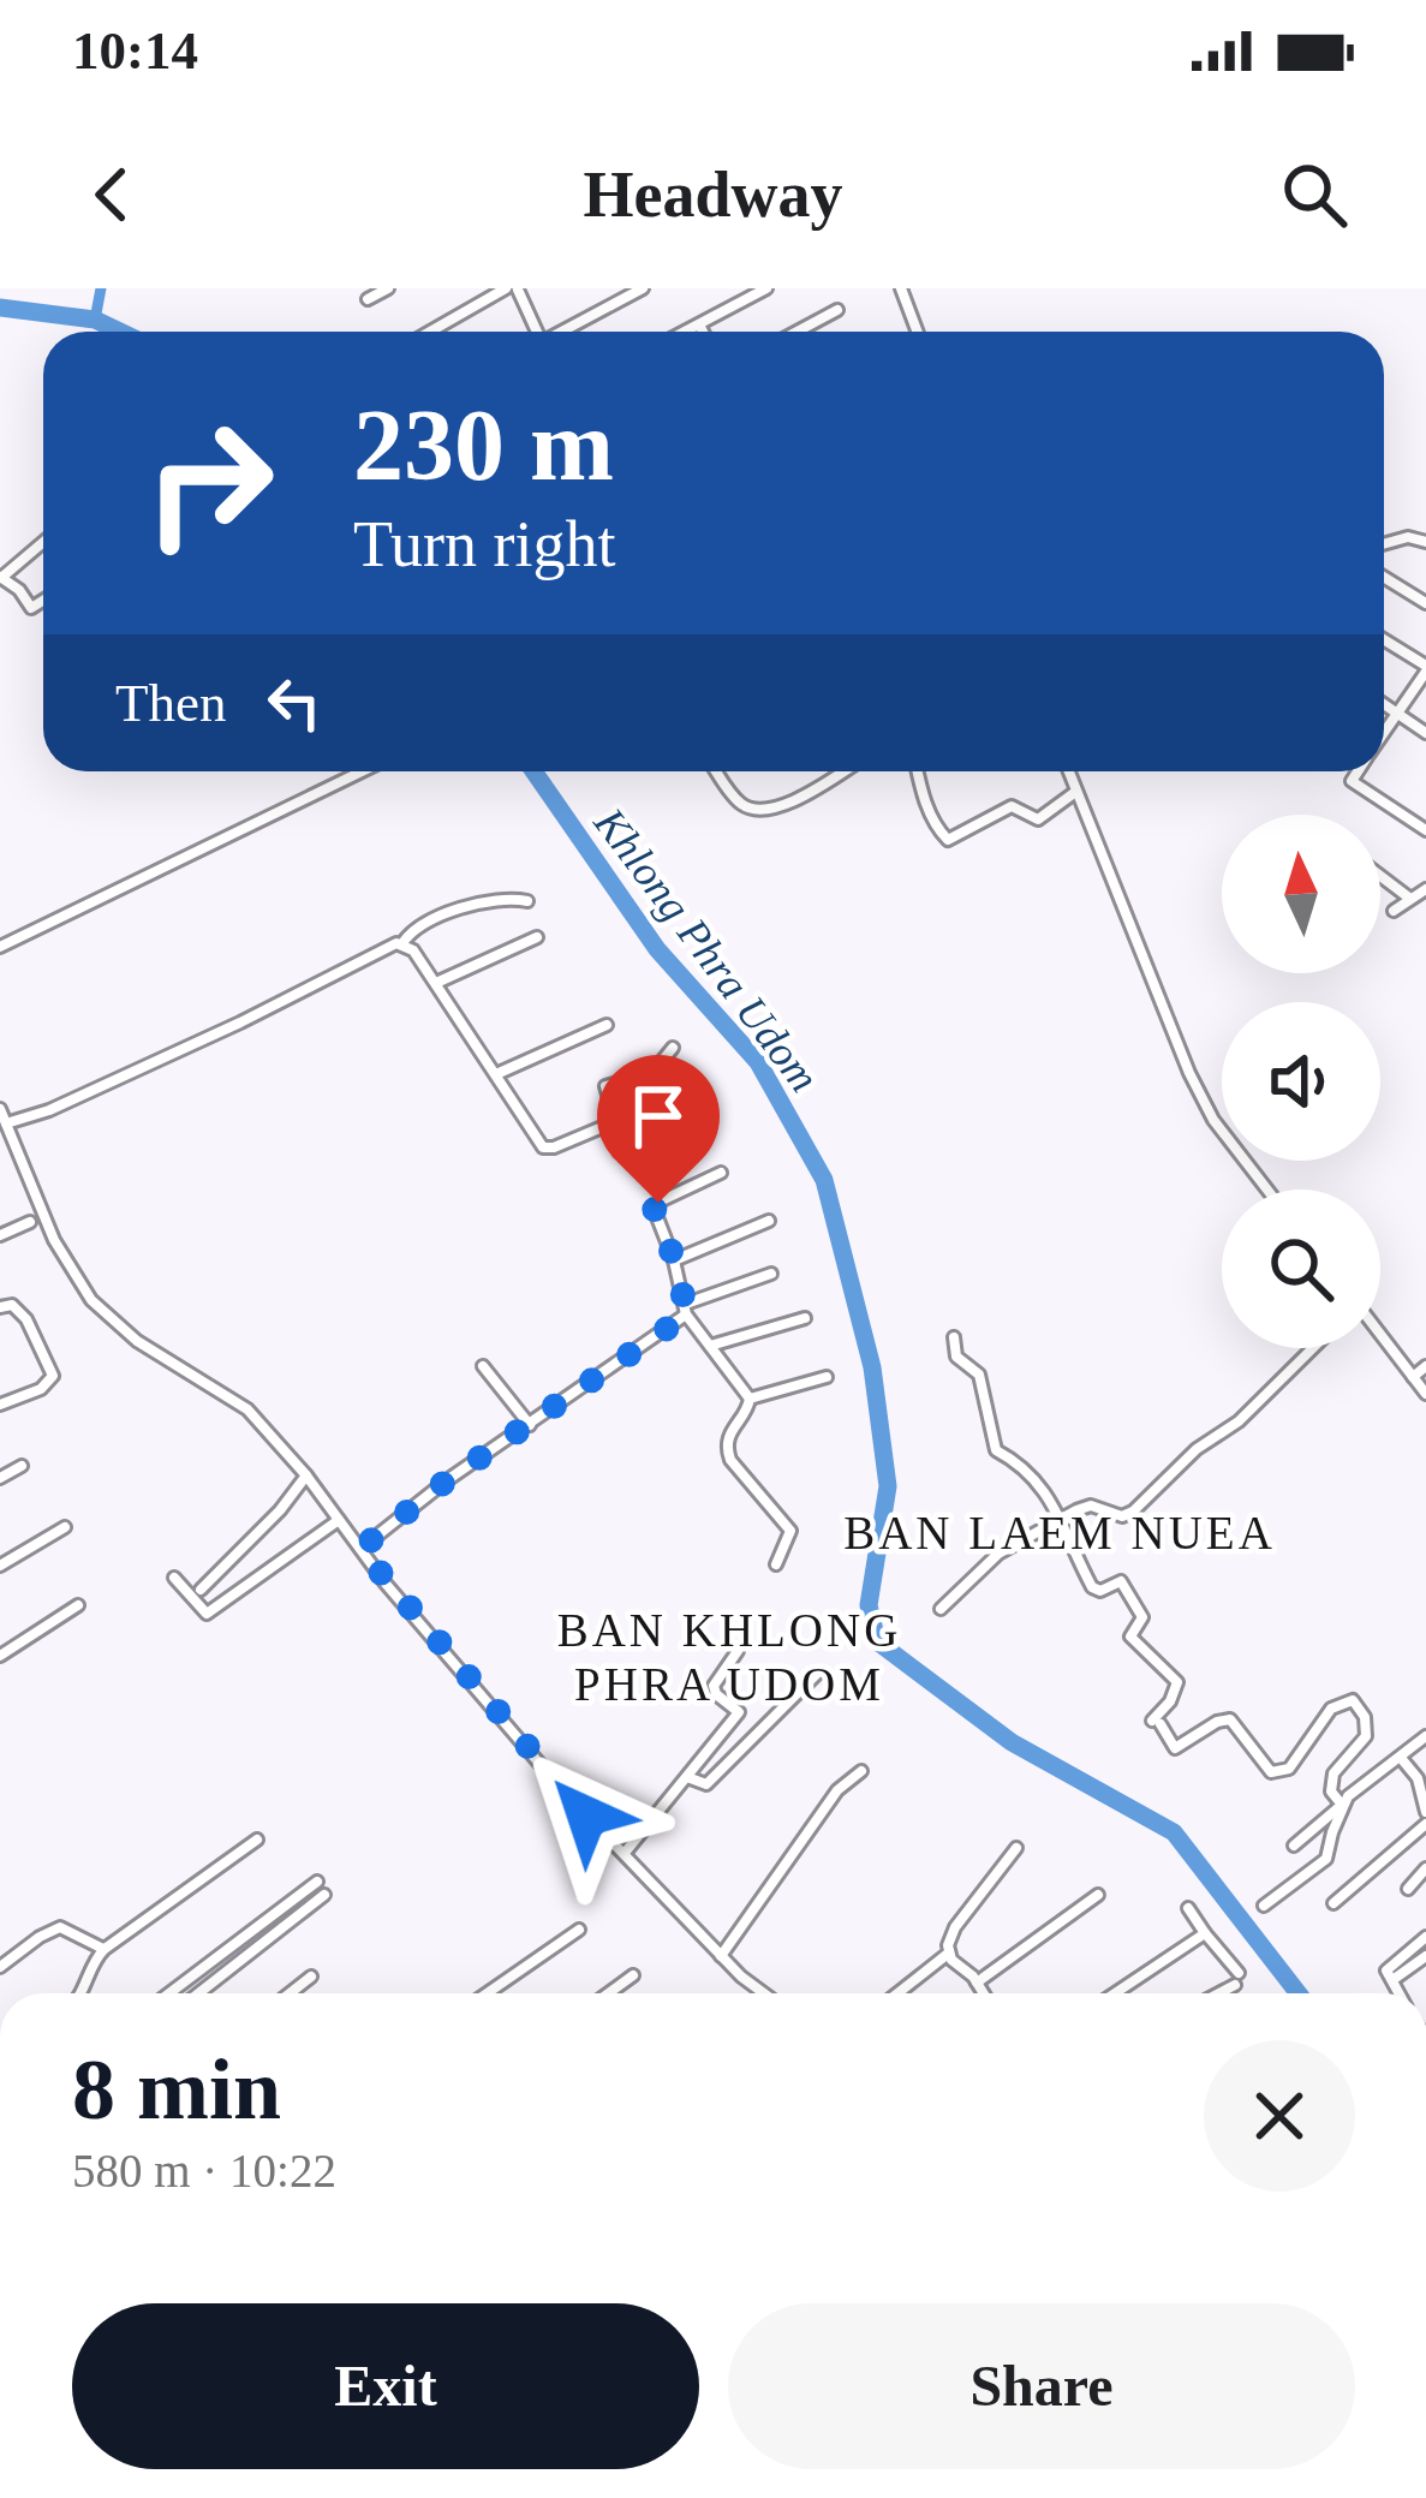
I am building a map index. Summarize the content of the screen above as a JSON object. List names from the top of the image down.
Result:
{
  "districts": ["BAN LAEM NUEA", "BAN KHLONG PHRA UDOM"],
  "water": ["Khlong Phra Udom"],
  "north": "top",
  "page": {
    "status": "10:14",
    "header": "Headway",
    "turn": ["230 m", "Turn right"],
    "then": "Then",
    "heading": ["8 min", "580 m · 10:22"],
    "buttons": ["Exit", "Share"]
  }
}
